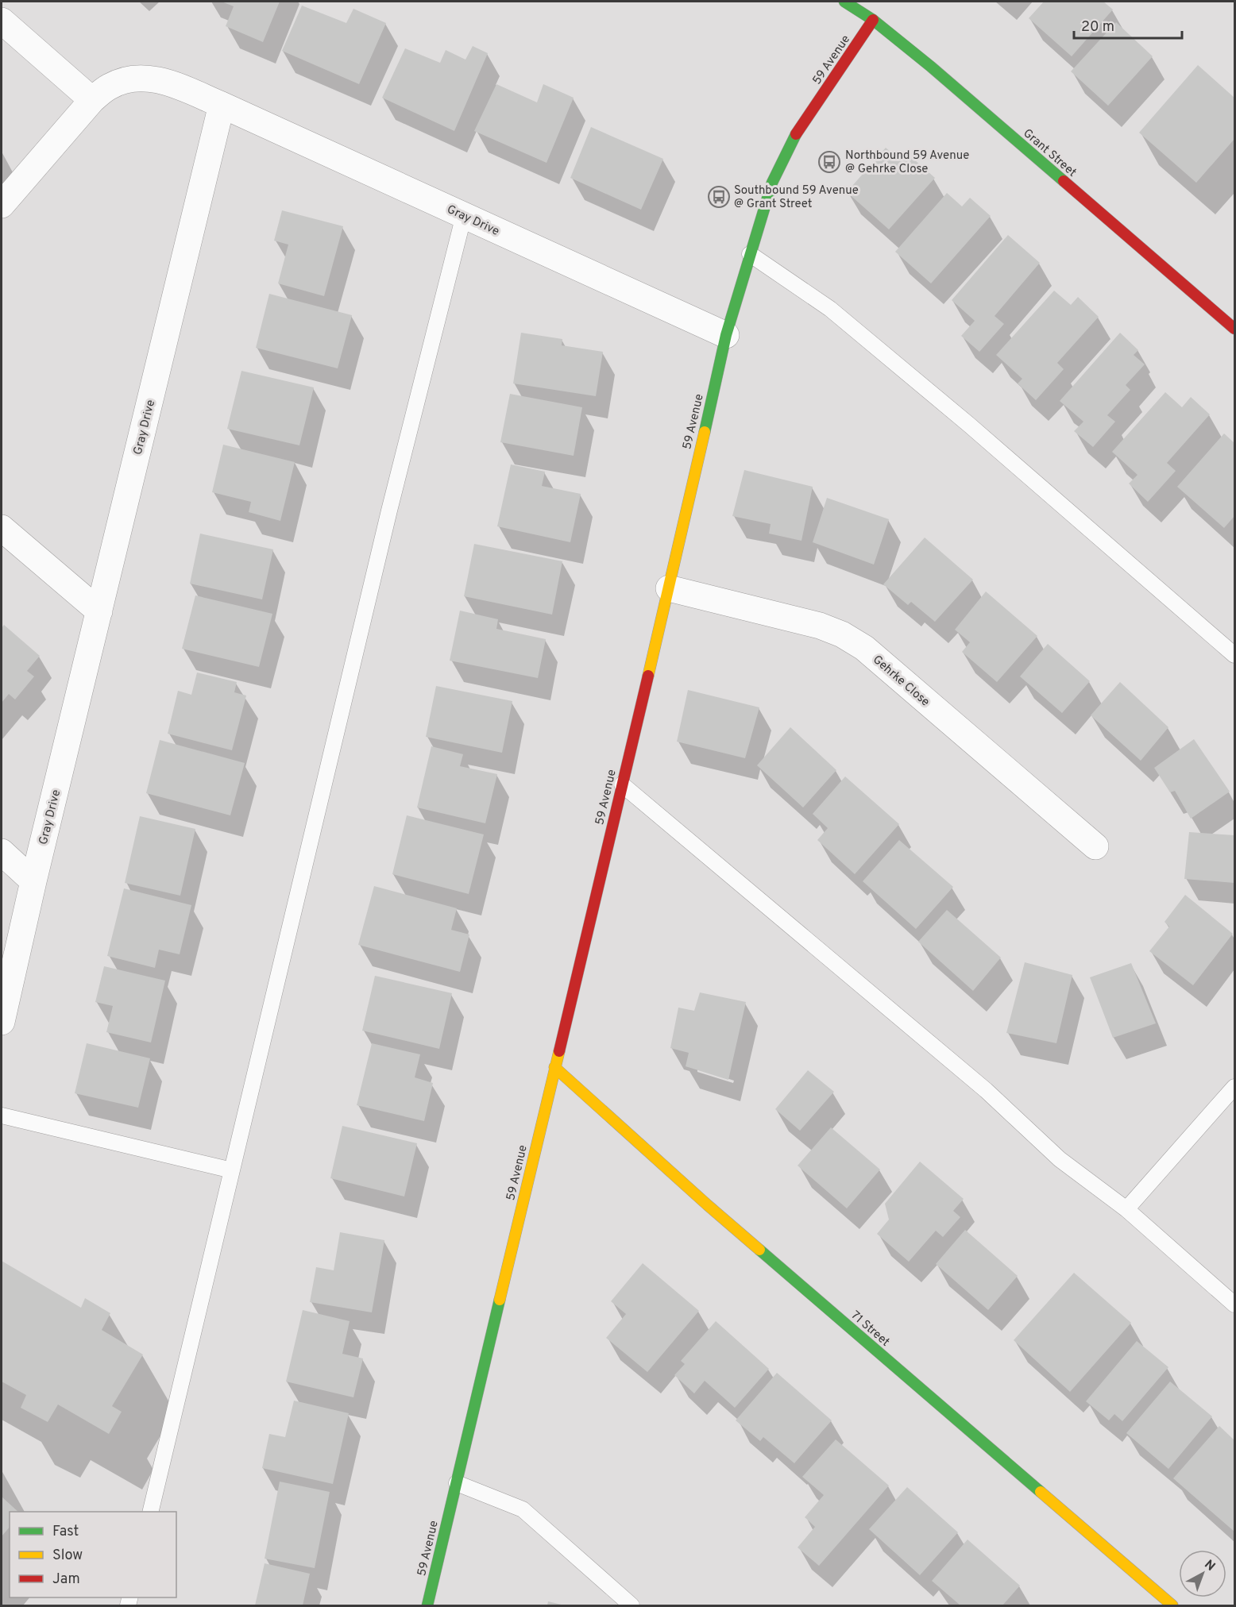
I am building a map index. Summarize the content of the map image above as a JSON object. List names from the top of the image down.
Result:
{
  "streets": {
    "street": [
      "59 Avenue",
      "Grant Street",
      "Gray Drive",
      "Gehrke Close",
      "71 Street"
    ]
  },
  "crossings": [
    ["59 Avenue", "Grant Street"],
    ["59 Avenue", "Gray Drive"],
    ["59 Avenue", "Gehrke Close"],
    ["59 Avenue", "71 Street"]
  ],
  "places": {
    "bus stop": ["Northbound 59 Avenue @ Gehrke Close", "Southbound 59 Avenue @ Grant Street"]
  },
  "legend": ["Fast", "Slow", "Jam"],
  "scale_bar": "20 m",
  "north": "top right"
}
